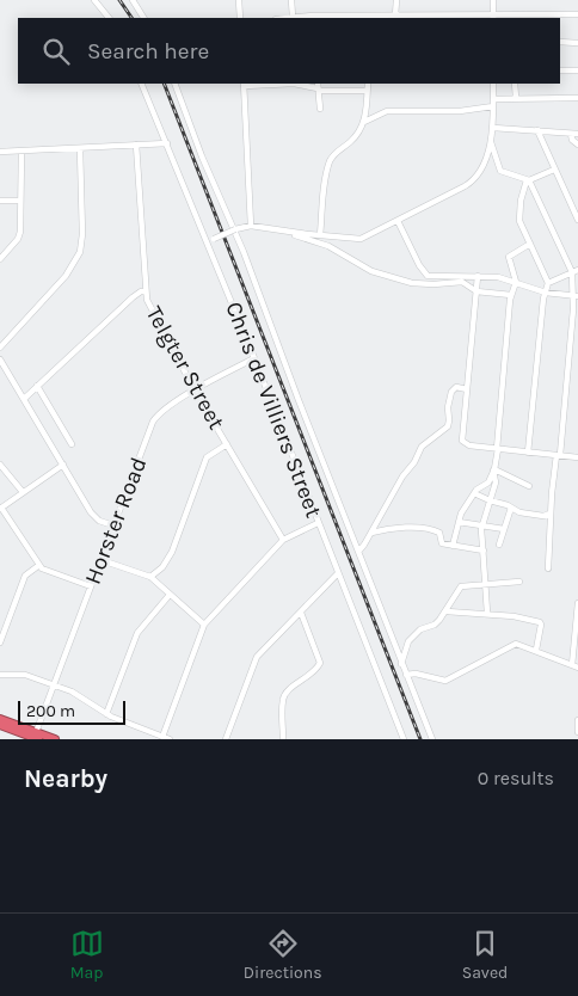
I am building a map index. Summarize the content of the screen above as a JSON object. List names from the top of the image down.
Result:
{
  "streets": {
    "street": ["Telgter Street", "Chris de Villiers Street", "Horster Road"]
  },
  "crossings": [
    ["Telgter Street", "Horster Road"],
    ["Chris de Villiers Street", "Horster Road"]
  ],
  "scale_bar": "200 m",
  "page": {
    "search": "Search here",
    "scale": "200 m",
    "heading": ["Nearby", "0 results"],
    "nav": ["Map", "Directions", "Saved"]
  }
}
